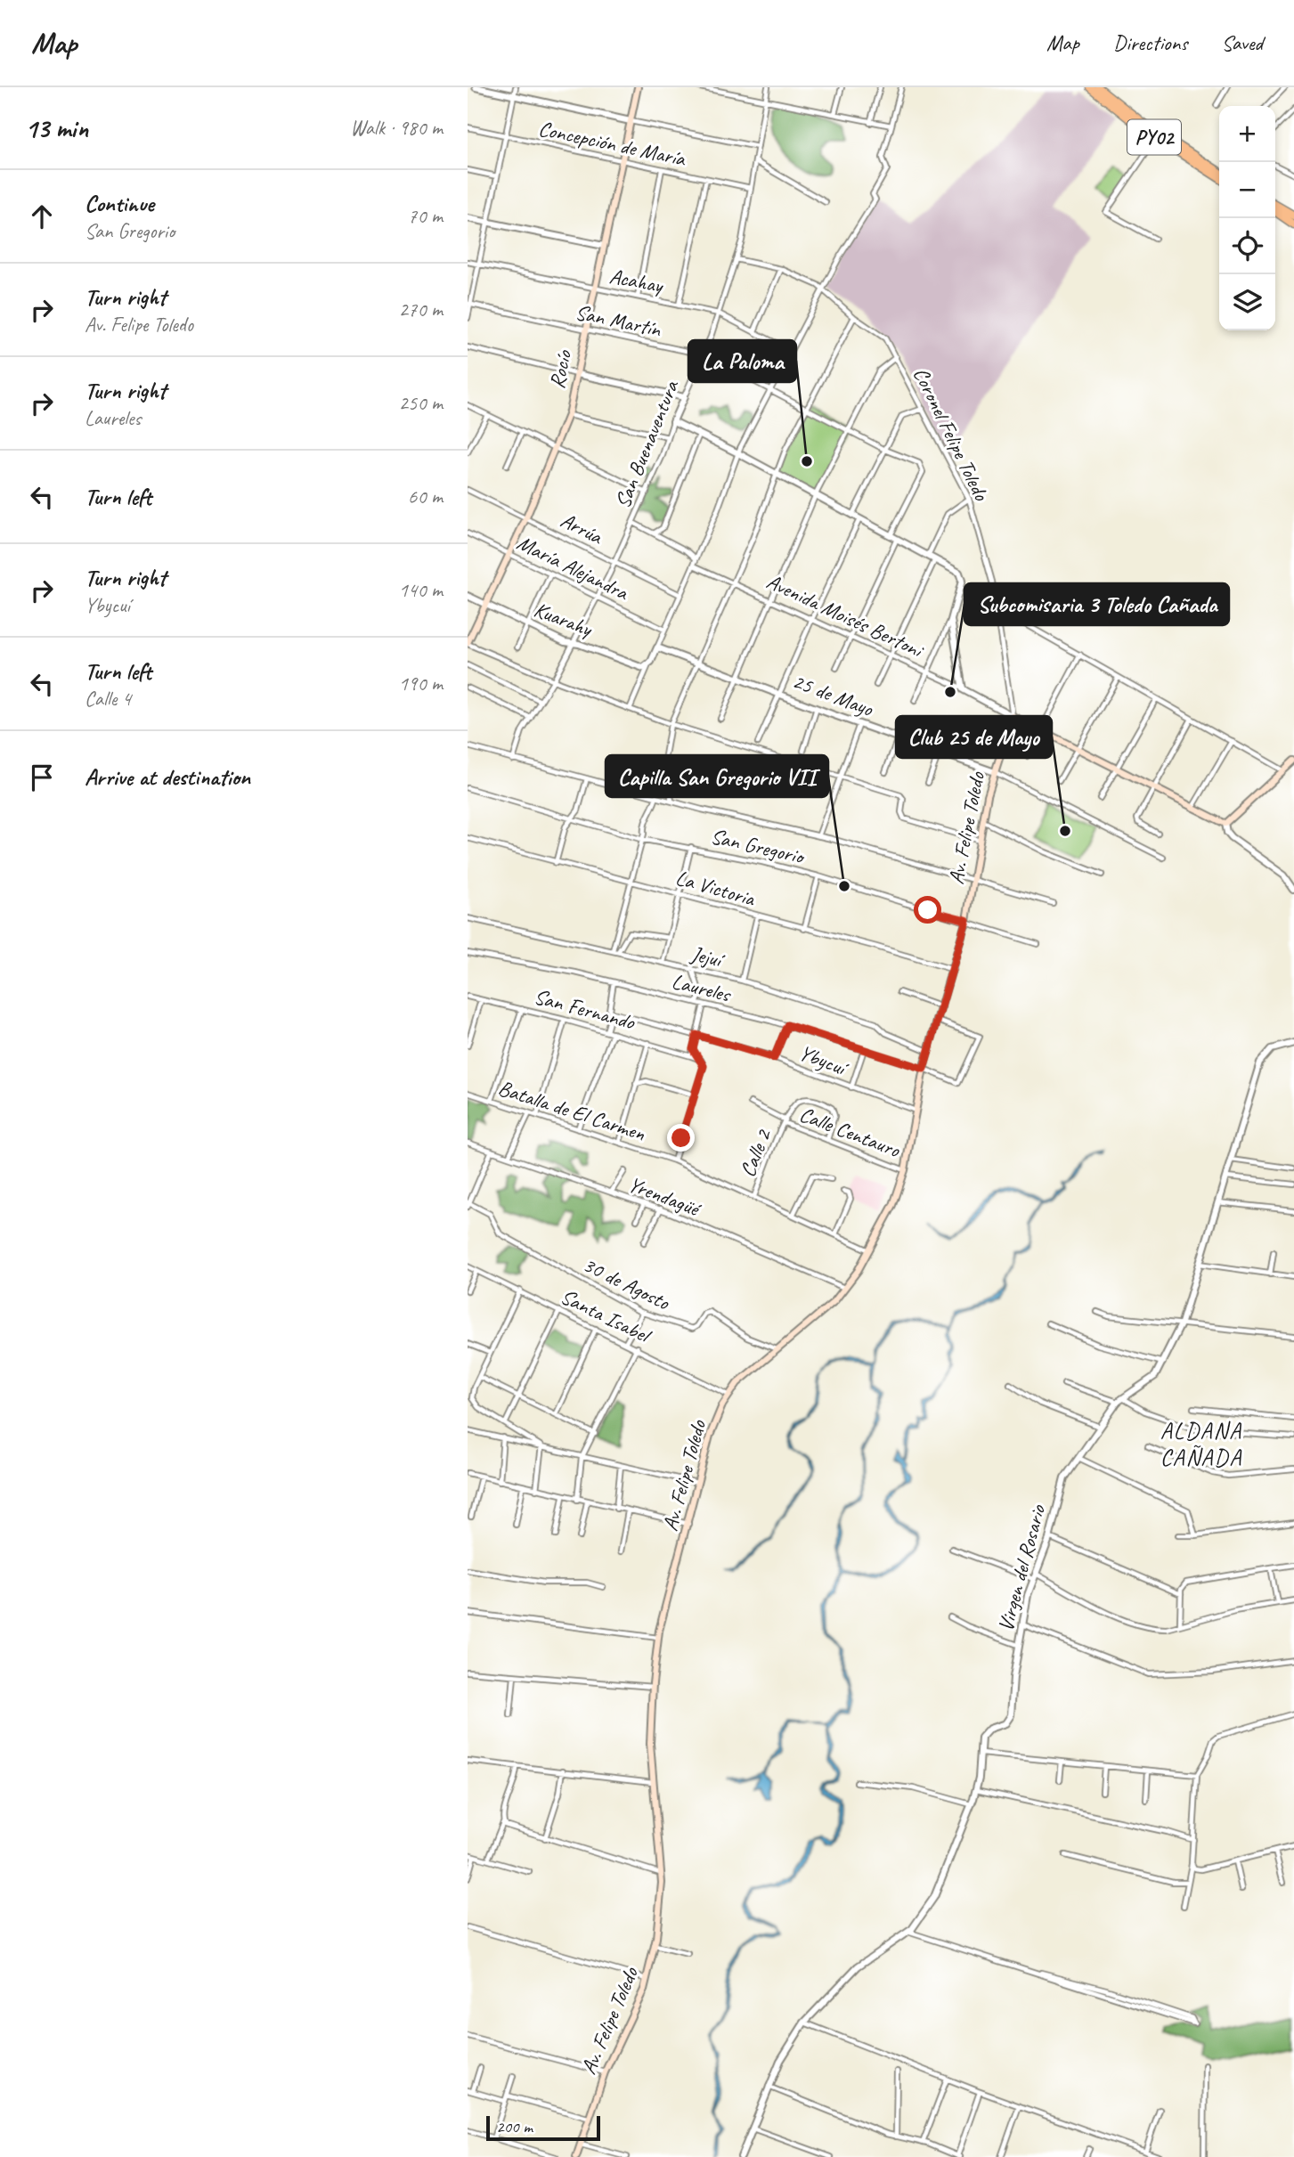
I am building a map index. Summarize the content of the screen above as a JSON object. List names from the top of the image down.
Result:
{
  "streets": {
    "highway": ["PY02"],
    "main road": ["Rocío", "Av. Felipe Toledo"],
    "street": [
      "Concepción de María",
      "Acahay",
      "San Martín",
      "Coronel Felipe Toledo",
      "San Buenaventura",
      "Arrúa",
      "María Alejandra",
      "Avenida Moisés Bertoni",
      "Kuarahy",
      "25 de Mayo",
      "San Gregorio",
      "La Victoria",
      "Jejuí",
      "Laureles",
      "San Fernando",
      "Ybycuí",
      "Batalla de El Carmen",
      "Calle Centauro",
      "Calle 2",
      "Yrendagüé",
      "30 de Agosto",
      "Santa Isabel",
      "Virgen del Rosario"
    ]
  },
  "crossings": [
    ["Concepción de María", "Rocío"],
    ["Concepción de María", "San Buenaventura"],
    ["Acahay", "Rocío"],
    ["Acahay", "San Buenaventura"],
    ["San Martín", "Rocío"],
    ["San Martín", "San Buenaventura"],
    ["Rocío", "Arrúa"],
    ["Rocío", "María Alejandra"],
    ["Rocío", "Kuarahy"],
    ["Coronel Felipe Toledo", "San Buenaventura"],
    ["Coronel Felipe Toledo", "Avenida Moisés Bertoni"],
    ["Coronel Felipe Toledo", "Av. Felipe Toledo"],
    ["San Buenaventura", "Arrúa"],
    ["San Buenaventura", "María Alejandra"],
    ["San Buenaventura", "Kuarahy"],
    ["Avenida Moisés Bertoni", "Av. Felipe Toledo"],
    ["25 de Mayo", "Av. Felipe Toledo"],
    ["Av. Felipe Toledo", "San Gregorio"],
    ["Av. Felipe Toledo", "La Victoria"],
    ["Av. Felipe Toledo", "Jejuí"],
    ["Av. Felipe Toledo", "Laureles"],
    ["Av. Felipe Toledo", "Ybycuí"],
    ["Av. Felipe Toledo", "Batalla de El Carmen"],
    ["Av. Felipe Toledo", "Calle Centauro"],
    ["Av. Felipe Toledo", "Yrendagüé"],
    ["Av. Felipe Toledo", "30 de Agosto"],
    ["Av. Felipe Toledo", "Santa Isabel"],
    ["Batalla de El Carmen", "Calle 2"],
    ["Calle Centauro", "Calle 2"]
  ],
  "districts": ["ALDANA CAÑADA"],
  "places": [
    "La Paloma",
    "Subcomisaria 3 Toledo Cañada",
    "Club 25 de Mayo",
    "Capilla San Gregorio VII"
  ],
  "scale_bar": "200 m",
  "page": {
    "header": "Map",
    "nav": ["Map", "Directions", "Saved"],
    "heading": ["13 min", "Walk · 980 m"],
    "map_buttons": ["+", "−"],
    "list": [
      ["Continue", "San Gregorio", "70 m"],
      ["Turn right", "Av. Felipe Toledo", "270 m"],
      ["Turn right", "Laureles", "250 m"],
      ["Turn left", "60 m"],
      ["Turn right", "Ybycuí", "140 m"],
      ["Turn left", "Calle 4", "190 m"],
      "Arrive at destination"
    ],
    "scale": "200 m"
  }
}
